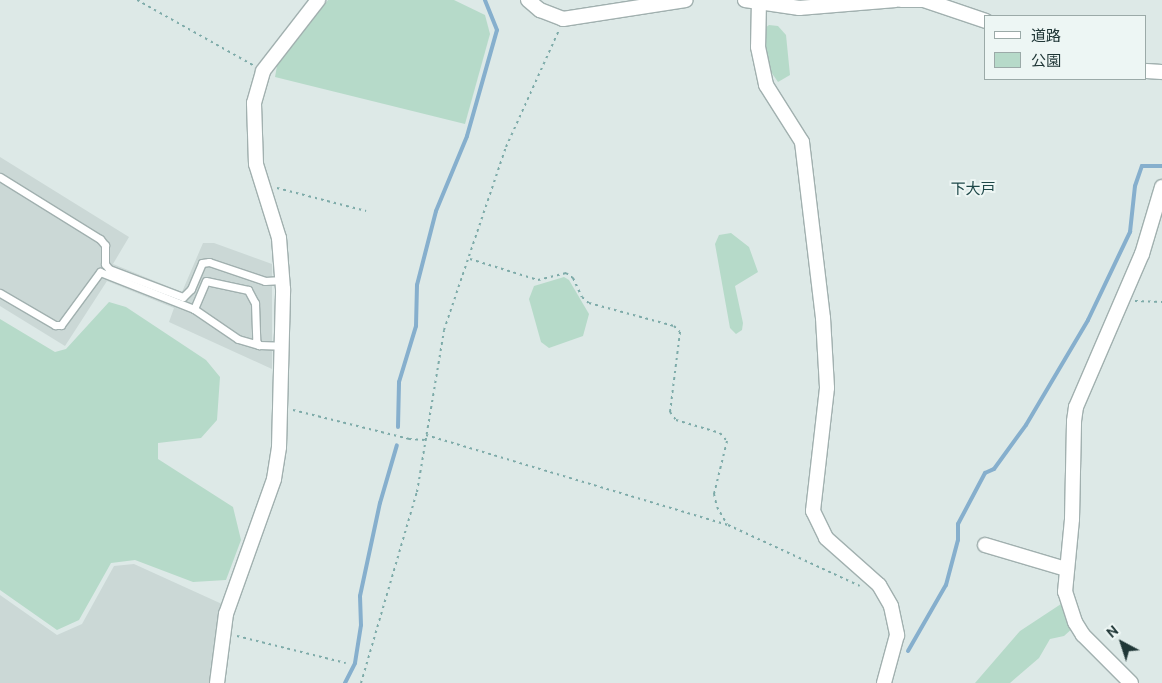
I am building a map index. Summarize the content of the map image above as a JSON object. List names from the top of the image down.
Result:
{
  "districts": ["下大戸"],
  "legend": ["道路", "公園"],
  "north": "top left"
}
